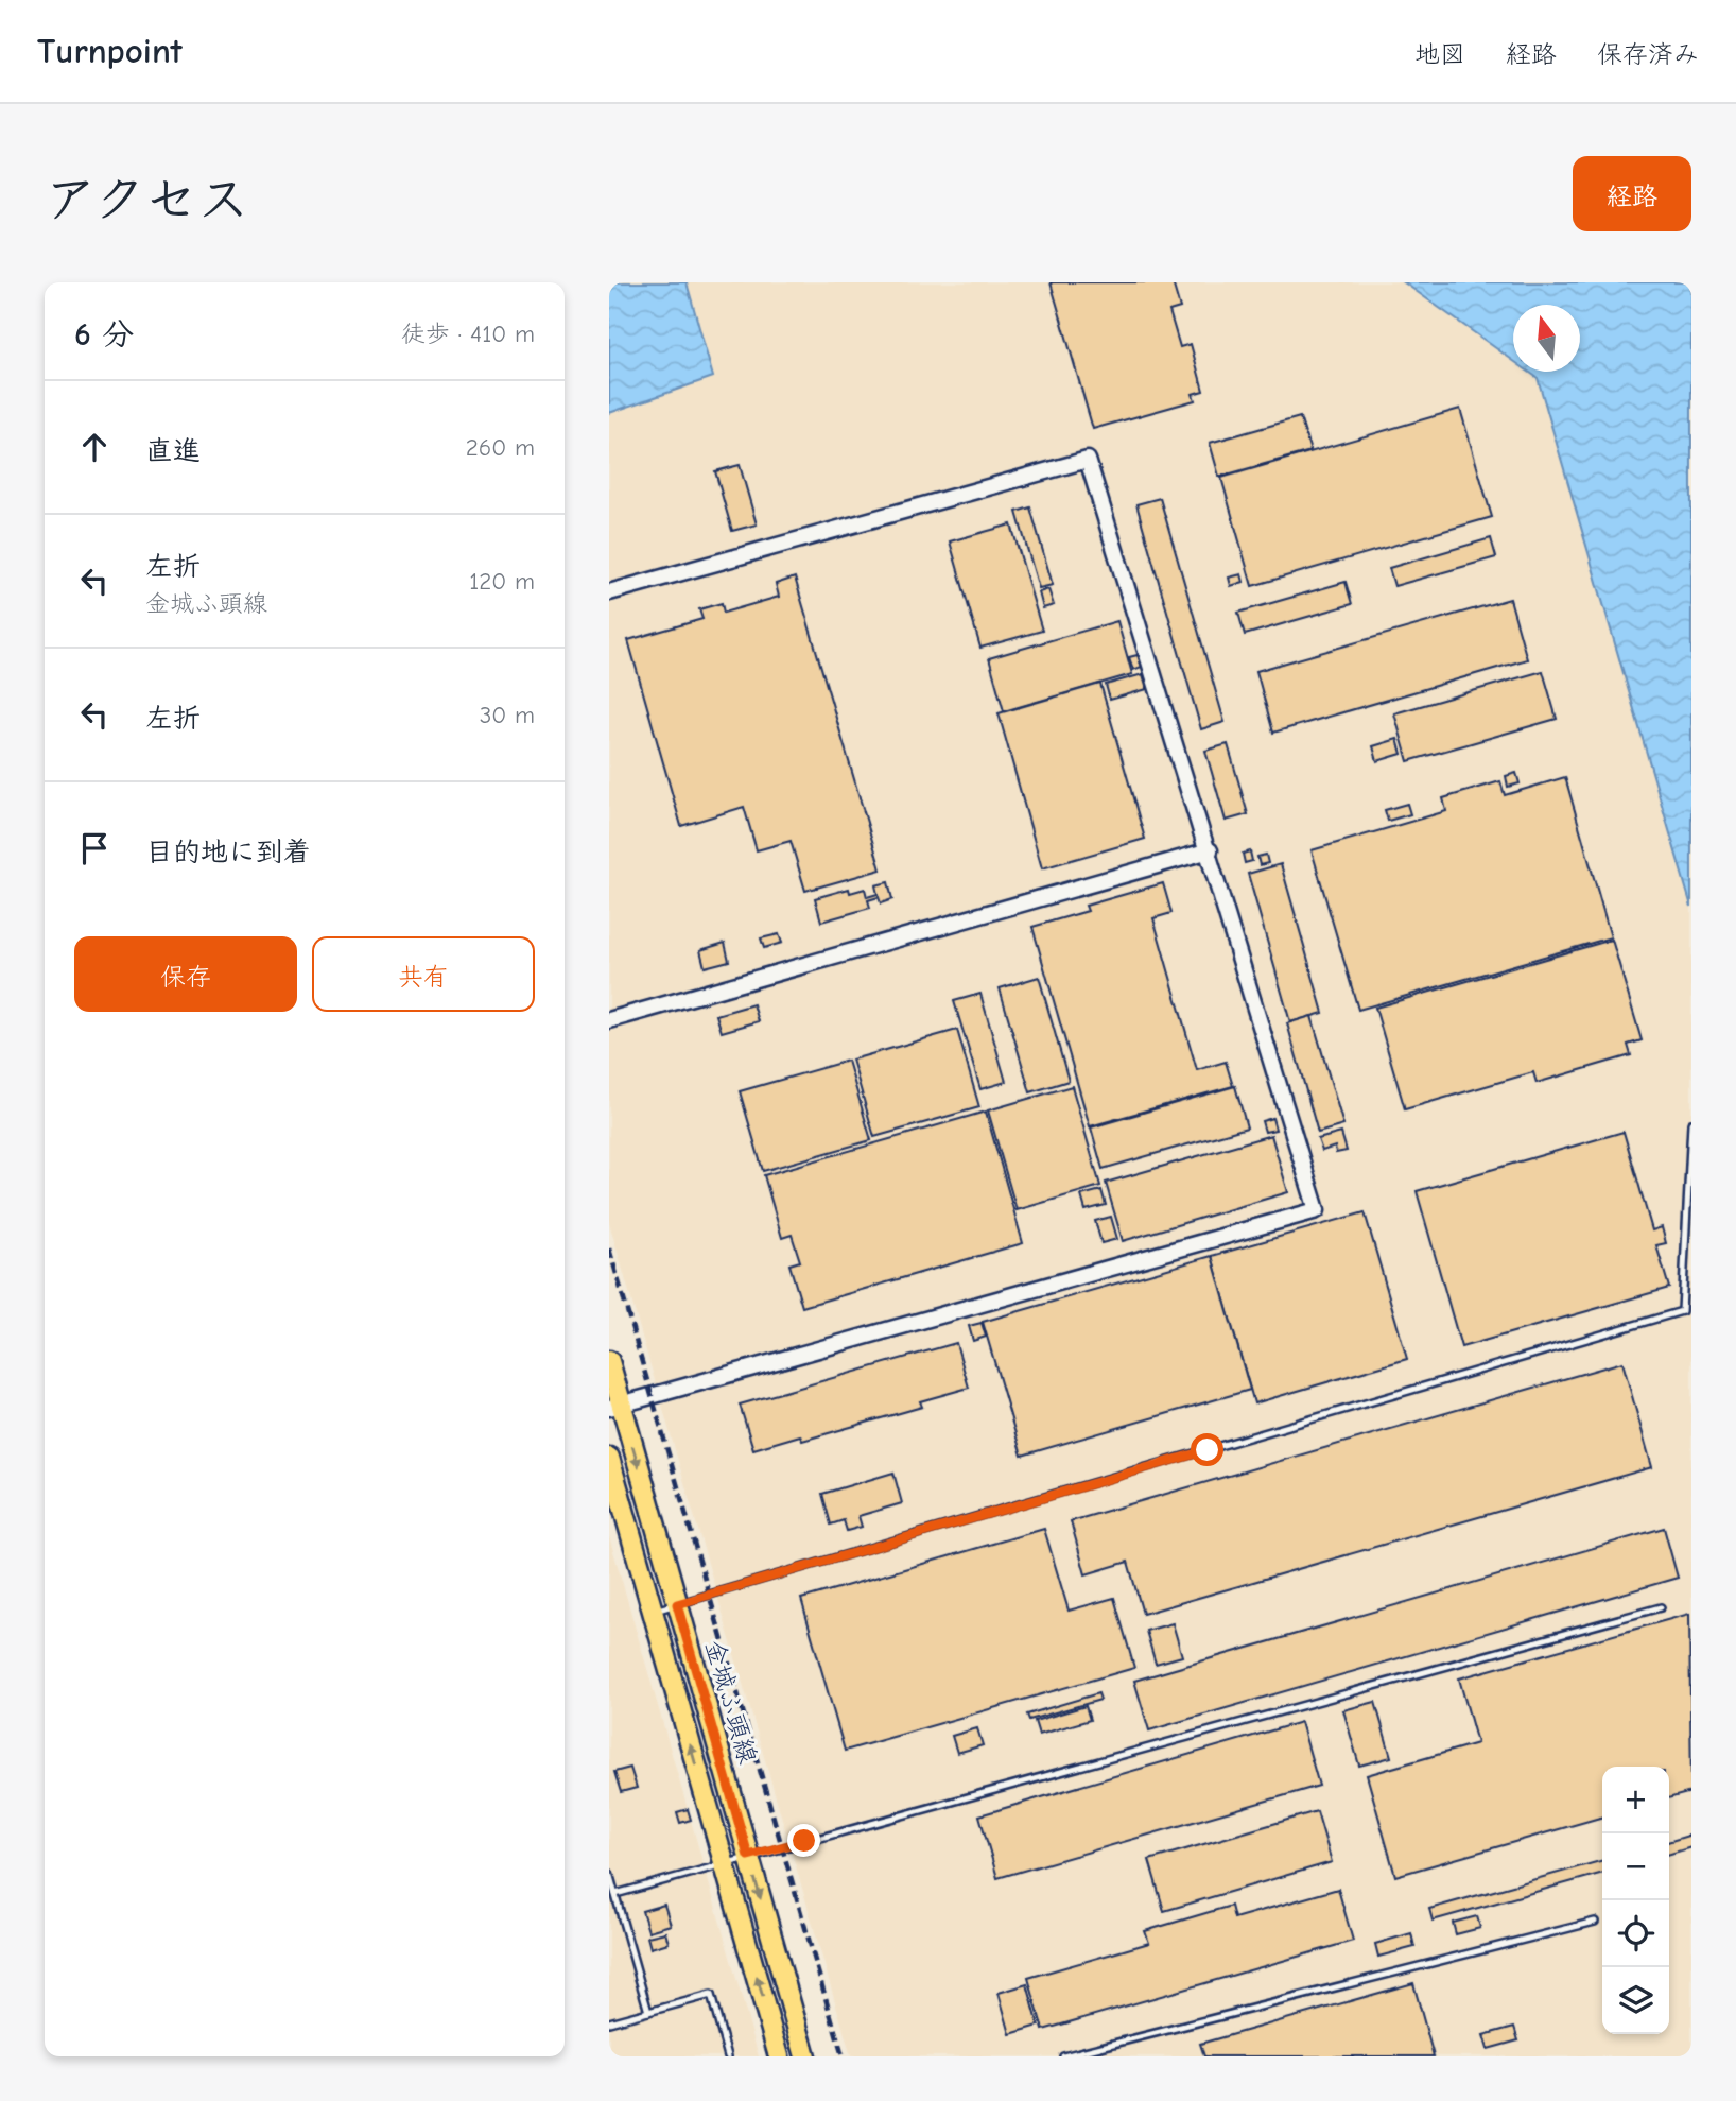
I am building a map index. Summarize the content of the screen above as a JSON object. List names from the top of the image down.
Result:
{
  "streets": {
    "main road": ["金城ふ頭線"]
  },
  "north": "top",
  "page": {
    "header": "Turnpoint",
    "nav": ["地図", "経路", "保存済み"],
    "title": "アクセス",
    "buttons": [
      "経路",
      ["保存", "共有"]
    ],
    "heading": ["6 分", "徒歩 · 410 m"],
    "list": [
      ["直進", "260 m"],
      ["左折", "金城ふ頭線", "120 m"],
      ["左折", "30 m"],
      "目的地に到着"
    ],
    "map_buttons": ["+", "−"]
  }
}
